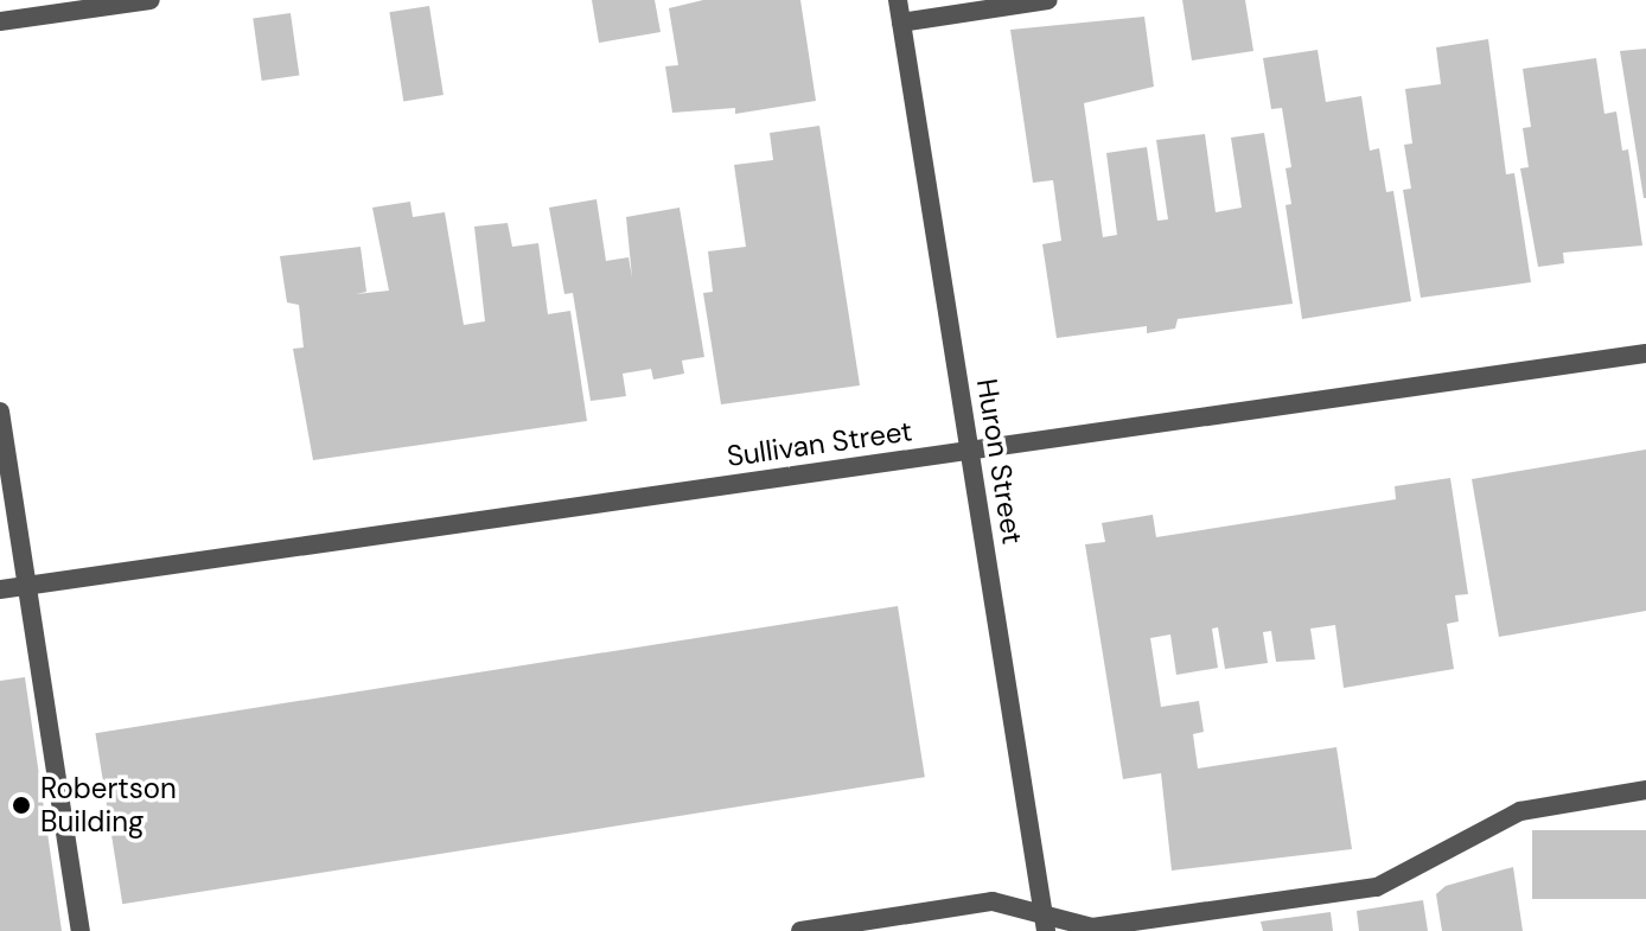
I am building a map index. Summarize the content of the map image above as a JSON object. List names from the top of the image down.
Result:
{
  "streets": {
    "street": ["Sullivan Street", "Huron Street"]
  },
  "crossings": [
    ["Sullivan Street", "Huron Street"]
  ],
  "places": ["Robertson Building"]
}
